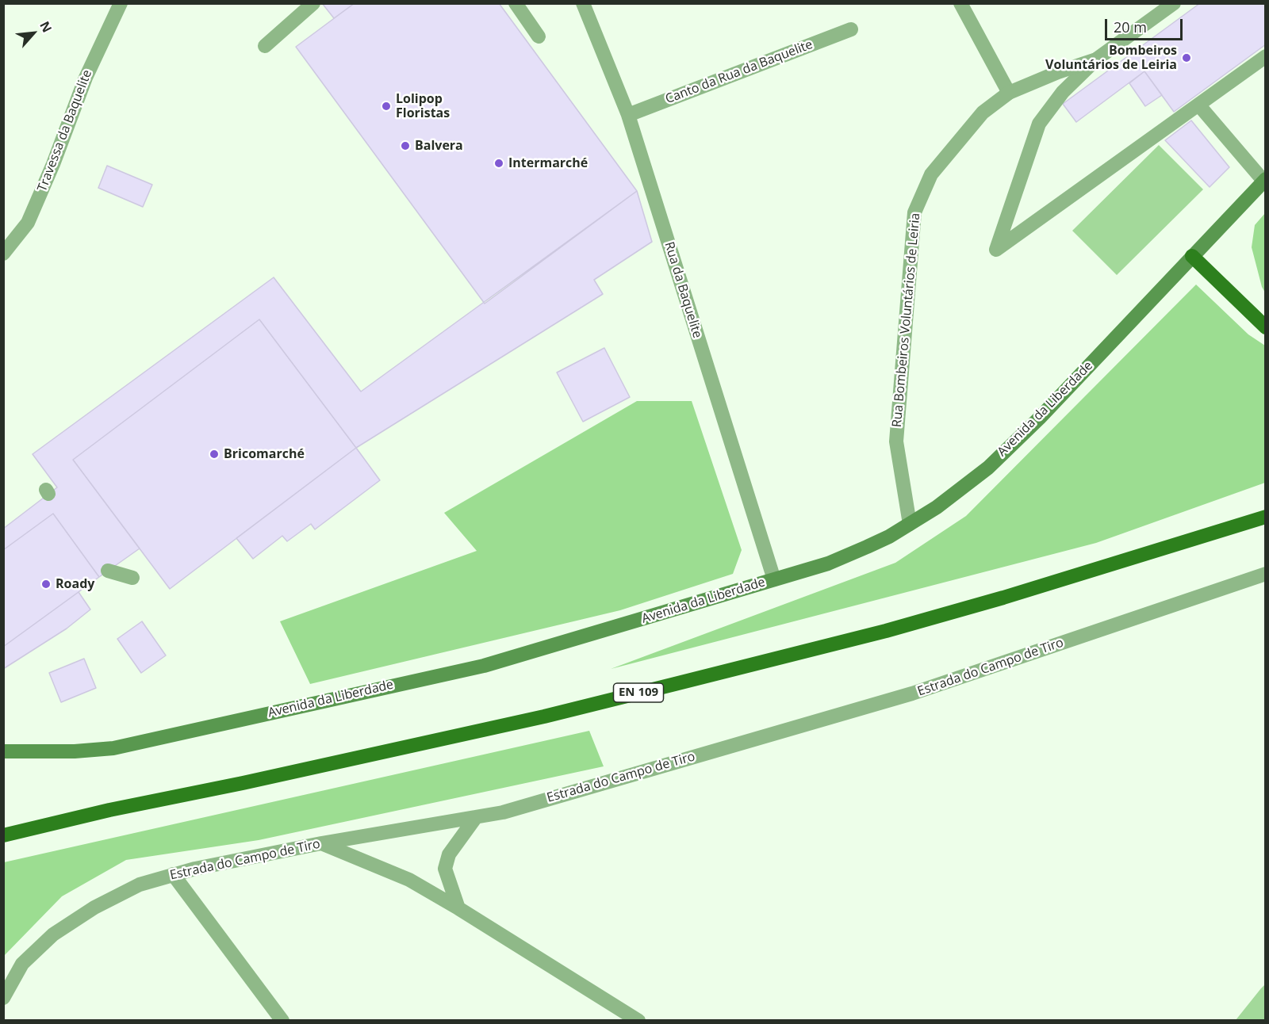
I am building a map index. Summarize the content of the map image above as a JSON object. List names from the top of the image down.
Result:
{
  "streets": {
    "main road": ["EN 109"],
    "street": [
      "Canto da Rua da Baquelite",
      "Travessa da Baquelite",
      "Rua da Baquelite",
      "Rua Bombeiros Voluntários de Leiria",
      "Avenida da Liberdade",
      "Estrada do Campo de Tiro"
    ]
  },
  "crossings": [
    ["Canto da Rua da Baquelite", "Rua da Baquelite"],
    ["Rua da Baquelite", "Avenida da Liberdade"],
    ["Rua Bombeiros Voluntários de Leiria", "Avenida da Liberdade"]
  ],
  "places": [
    "Bombeiros Voluntários de Leiria",
    "Lolipop Floristas",
    "Balvera",
    "Intermarché",
    "Bricomarché",
    "Roady"
  ],
  "scale_bar": "20 m",
  "north": "top right"
}
